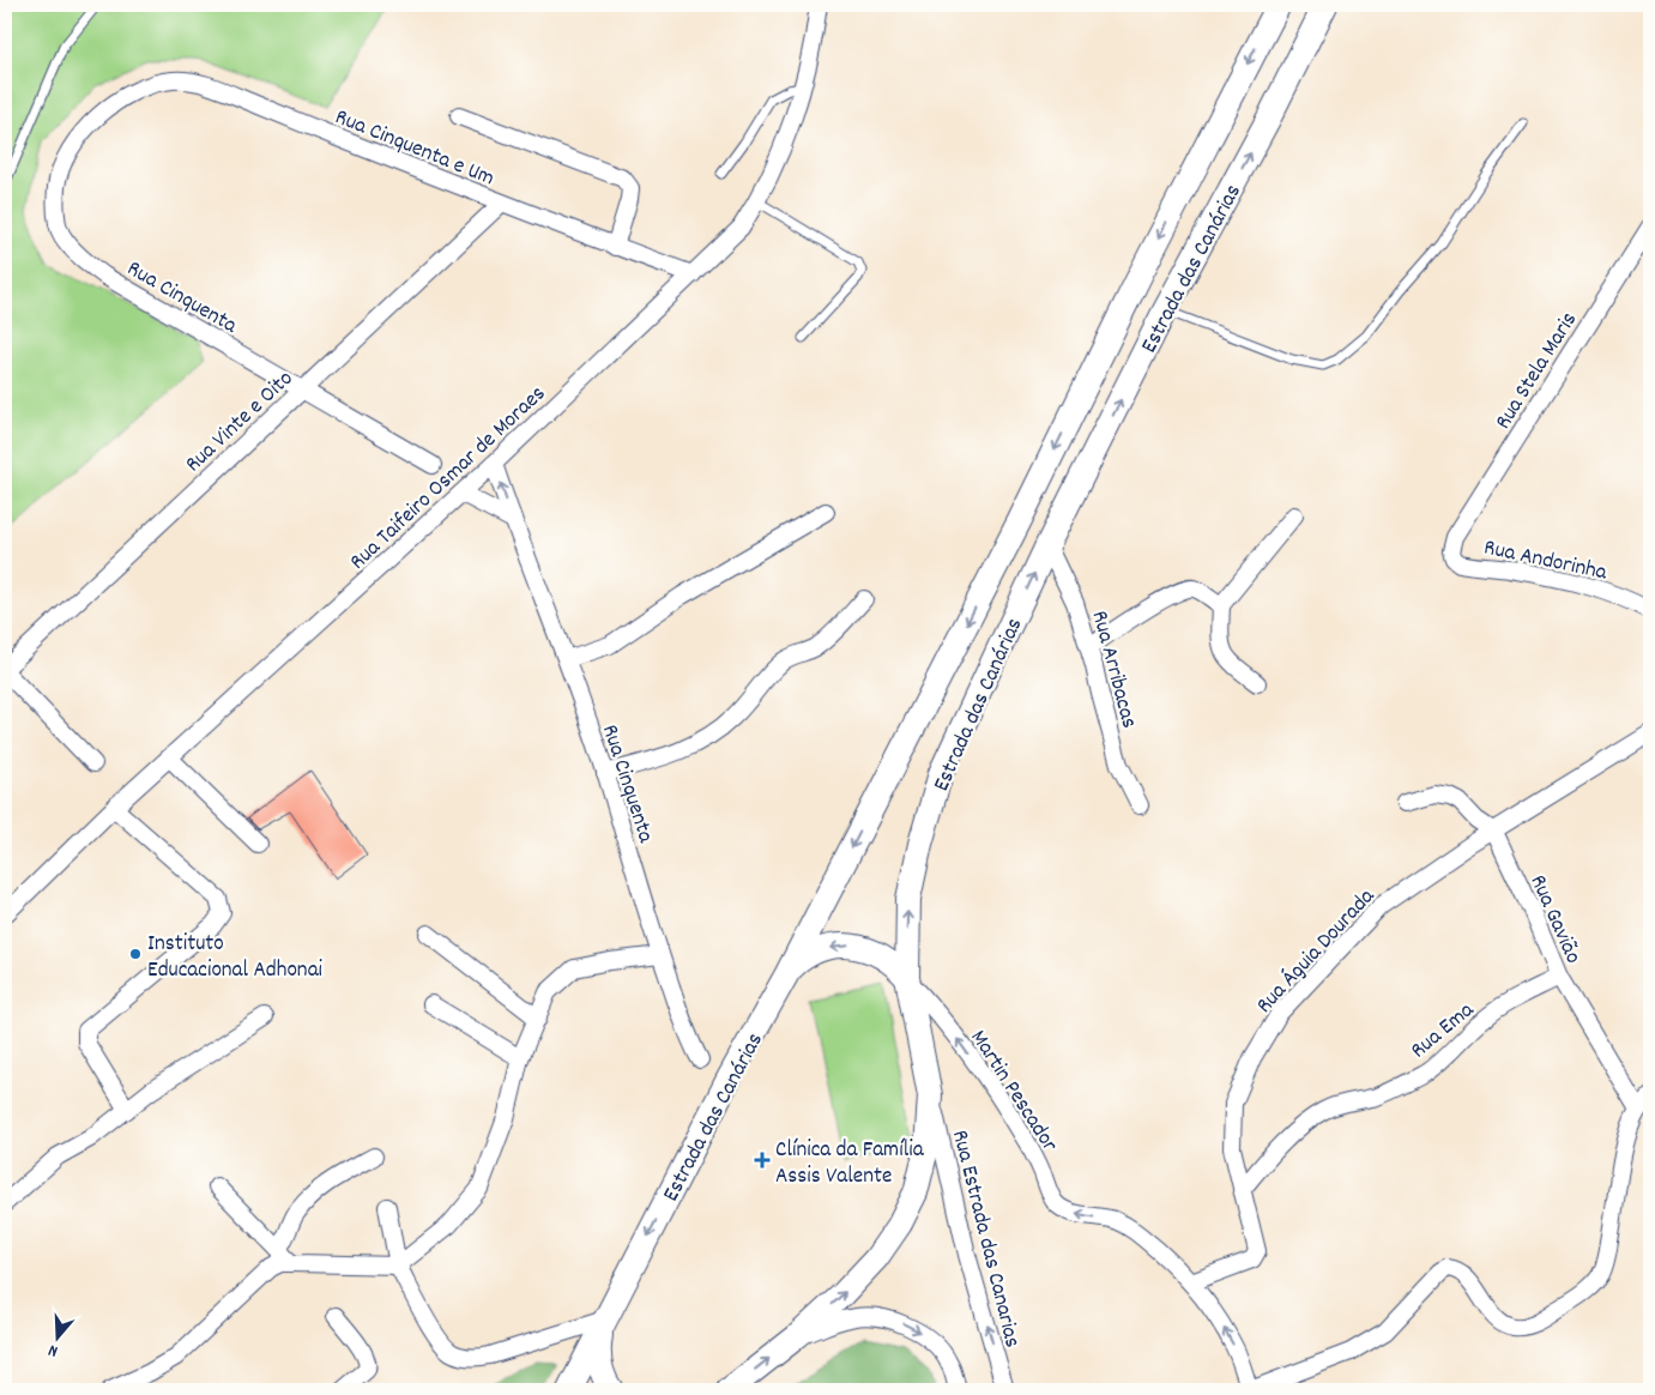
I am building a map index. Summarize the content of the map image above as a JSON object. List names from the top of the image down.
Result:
{
  "streets": {
    "main road": ["Estrada das Canárias"],
    "street": [
      "Rua Cinquenta e Um",
      "Rua Cinquenta",
      "Rua Stela Maris",
      "Rua Vinte e Oito",
      "Rua Taifeiro Osmar de Moraes",
      "Rua Andorinha",
      "Rua Arribacas",
      "Rua Gavião",
      "Rua Águia Dourada",
      "Rua Ema",
      "Martin Pescador",
      "Rua Estrada das Canarias"
    ]
  },
  "crossings": [
    ["Rua Cinquenta e Um", "Rua Cinquenta"],
    ["Rua Cinquenta e Um", "Rua Vinte e Oito"],
    ["Rua Cinquenta e Um", "Rua Taifeiro Osmar de Moraes"],
    ["Estrada das Canárias", "Rua Arribacas"],
    ["Estrada das Canárias", "Martin Pescador"],
    ["Estrada das Canárias", "Rua Estrada das Canarias"],
    ["Rua Cinquenta", "Rua Vinte e Oito"],
    ["Rua Cinquenta", "Rua Taifeiro Osmar de Moraes"],
    ["Rua Stela Maris", "Rua Andorinha"],
    ["Rua Gavião", "Rua Águia Dourada"],
    ["Rua Gavião", "Rua Ema"],
    ["Rua Águia Dourada", "Rua Ema"],
    ["Rua Águia Dourada", "Martin Pescador"]
  ],
  "one_way": ["Martin Pescador", "Rua Estrada das Canarias"],
  "places": {
    "other": ["Instituto Educacional Adhonai"],
    "health": ["Clínica da Família Assis Valente"]
  },
  "north": "bottom"
}
